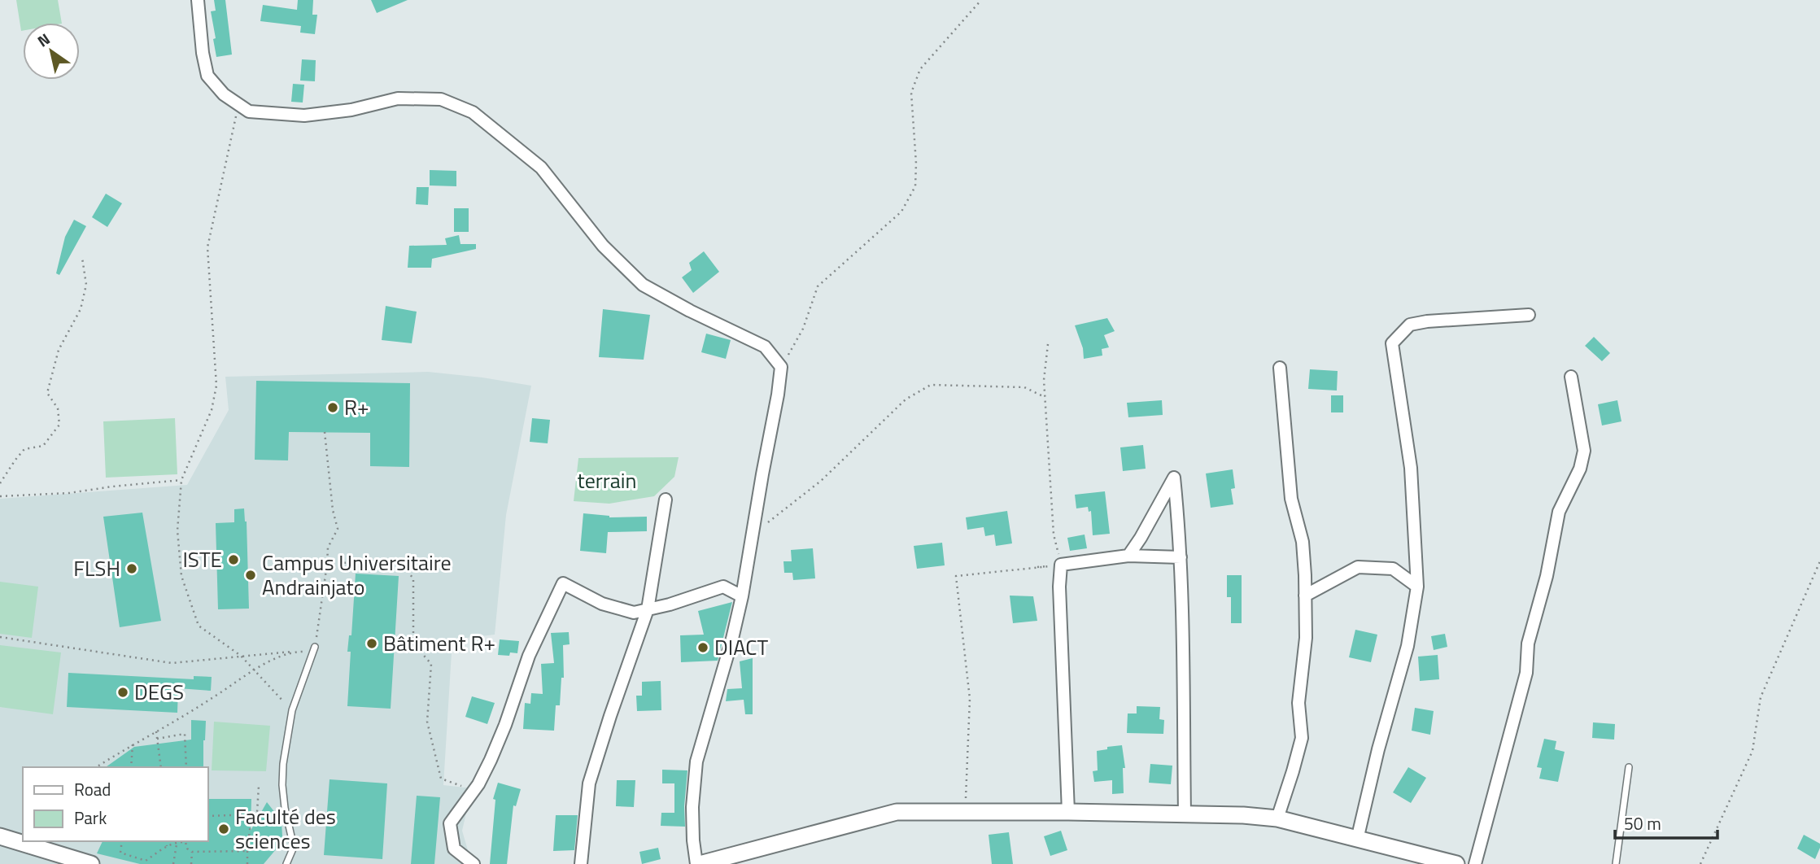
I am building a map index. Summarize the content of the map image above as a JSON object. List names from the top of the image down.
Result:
{
  "parks": ["terrain"],
  "places": [
    "R+",
    "ISTE",
    "FLSH",
    "Campus Universitaire Andrainjato",
    "Bâtiment R+",
    "DIACT",
    "DEGS",
    "Faculté des sciences"
  ],
  "legend": ["Road", "Park"],
  "scale_bar": "50 m",
  "north": "top left"
}
